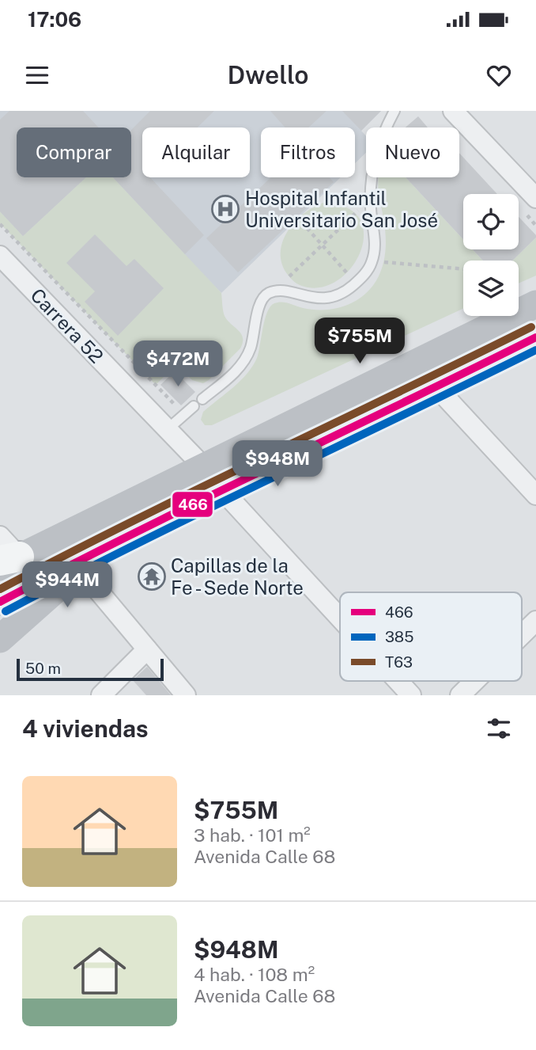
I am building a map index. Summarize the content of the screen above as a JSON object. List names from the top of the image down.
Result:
{
  "streets": {
    "street": ["Carrera 52"]
  },
  "places": {
    "hospital": ["Hospital Infantil Universitario San José"],
    "temple": ["Capillas de la Fe - Sede Norte"]
  },
  "lines": ["transit line T63", "transit line 466", "transit line 385"],
  "legend": ["466", "385", "T63"],
  "scale_bar": "50 m",
  "page": {
    "status": "17:06",
    "header": "Dwello",
    "chip": [
      "Comprar",
      "Alquilar",
      "Filtros",
      "Nuevo"
    ],
    "price": [
      "$755M",
      "$472M",
      "$948M",
      "$944M"
    ],
    "scale": "50 m",
    "heading": "4 viviendas",
    "list": [
      {
        "name": "$755M",
        "note": "3 hab. · 101 m² · Avenida Calle 68"
      },
      {
        "name": "$948M",
        "note": "4 hab. · 108 m² · Avenida Calle 68"
      }
    ]
  }
}
